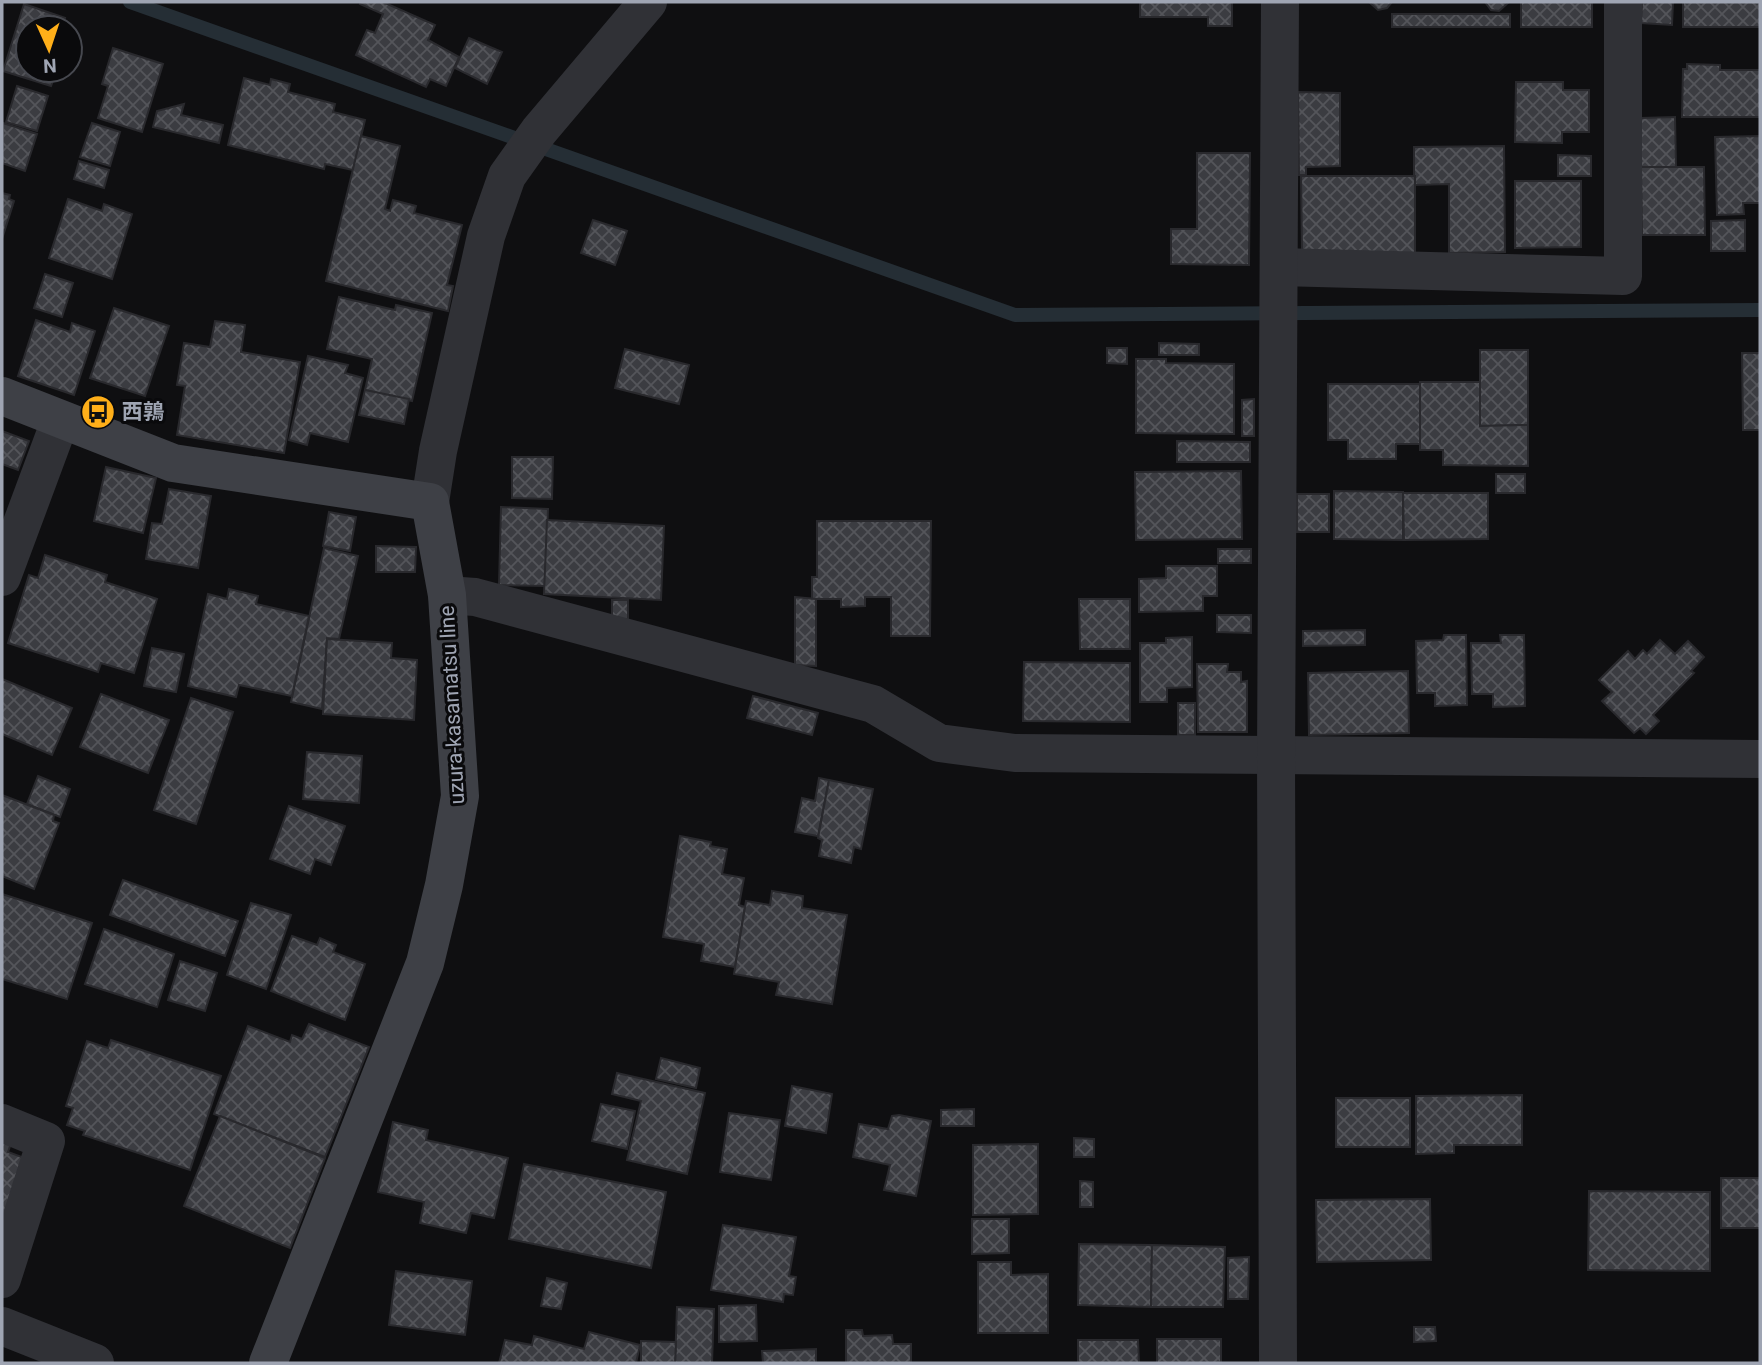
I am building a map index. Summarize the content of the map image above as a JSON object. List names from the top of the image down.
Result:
{
  "streets": {
    "main road": ["uzura-kasamatsu line"]
  },
  "places": {
    "bus stop": ["西鶉"]
  },
  "north": "bottom"
}
